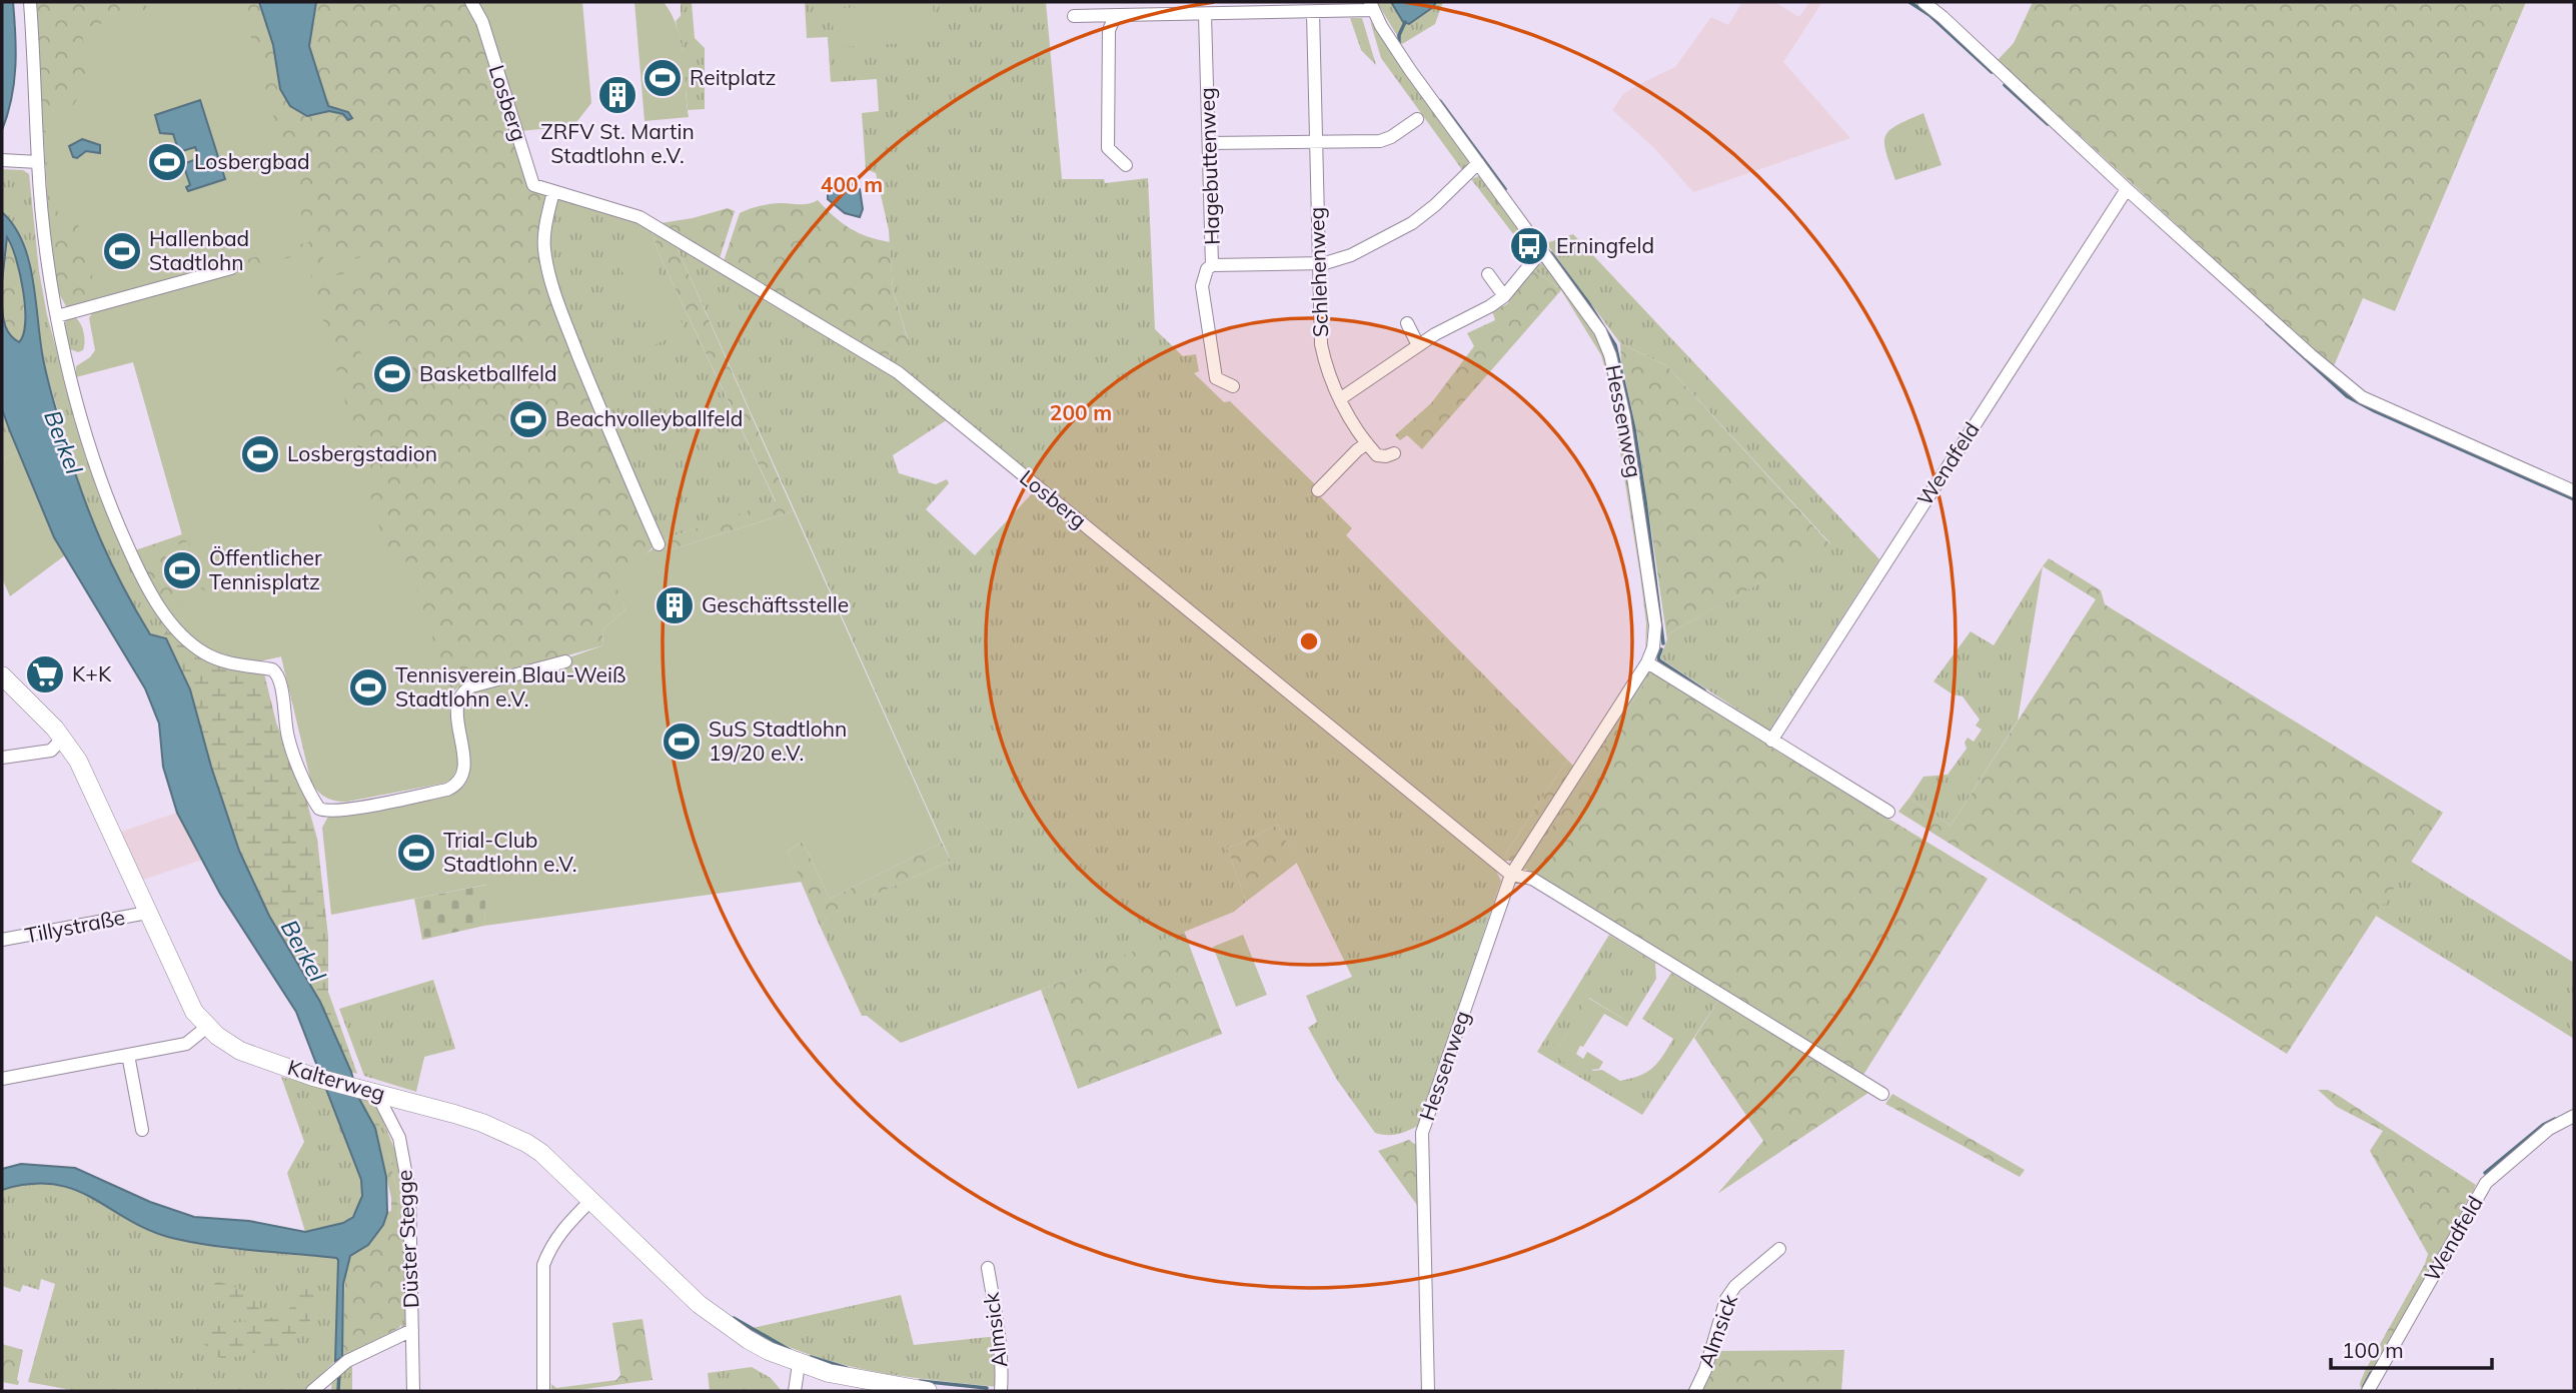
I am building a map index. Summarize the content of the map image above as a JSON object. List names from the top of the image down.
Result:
{
  "streets": {
    "street": [
      "Losberg",
      "Hagebuttenweg",
      "Schlehenweg",
      "Hessenweg",
      "Wendfeld",
      "Tillystraße",
      "Kalterweg",
      "Düster Stegge",
      "Almsick"
    ]
  },
  "crossings": [
    ["Losberg", "Hessenweg"],
    ["Tillystraße", "Kalterweg"],
    ["Kalterweg", "Düster Stegge"]
  ],
  "water": ["Berkel"],
  "places": {
    "sports": [
      "Reitplatz",
      "Losbergbad",
      "Hallenbad Stadtlohn",
      "Basketballfeld",
      "Beachvolleyballfeld",
      "Losbergstadion",
      "Öffentlicher Tennisplatz",
      "Tennisverein Blau-Weiß Stadtlohn e.V.",
      "SuS Stadtlohn 19/20 e.V.",
      "Trial-Club Stadtlohn e.V."
    ],
    "building": ["ZRFV St. Martin Stadtlohn e.V.", "Geschäftsstelle"],
    "bus stop": ["Erningfeld"],
    "supermarket": ["K+K"]
  },
  "scale_bar": "100 m",
  "rings": ["400 m", "200 m"]
}
